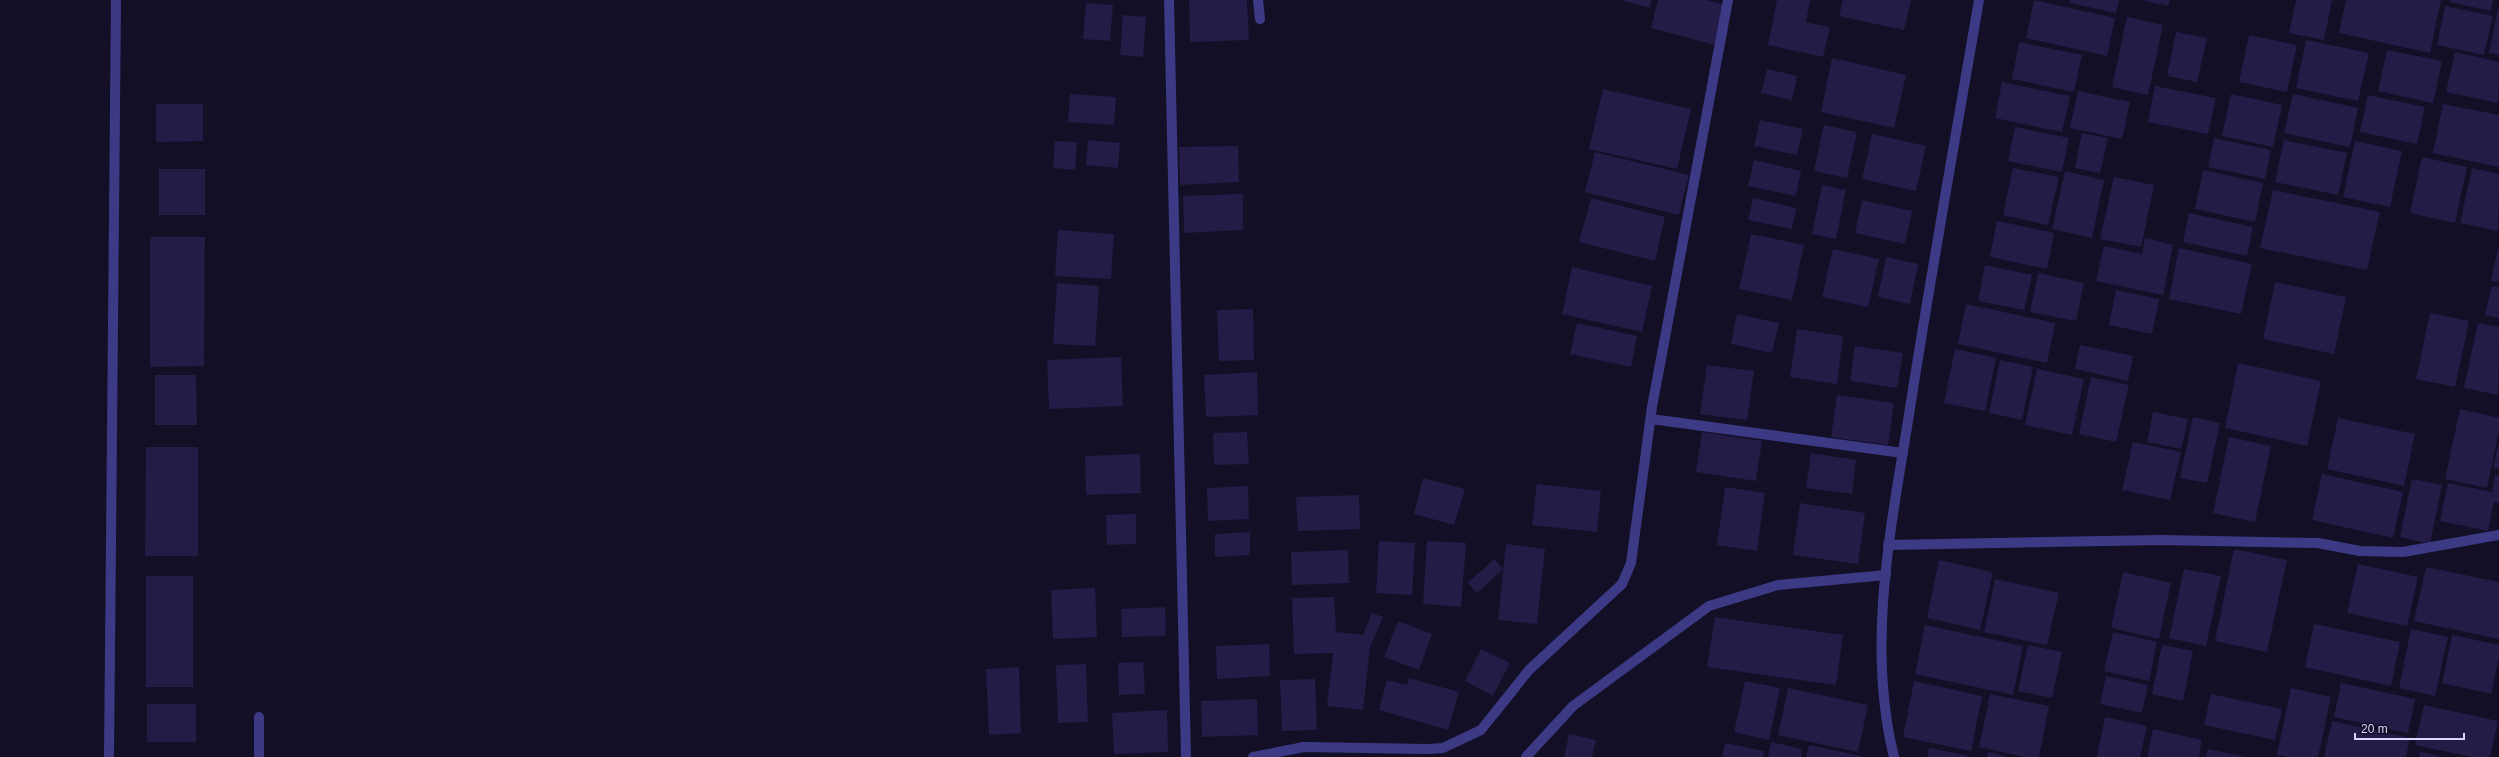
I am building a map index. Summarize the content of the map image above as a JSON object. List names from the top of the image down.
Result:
{
  "scale_bar": "20 m"
}
